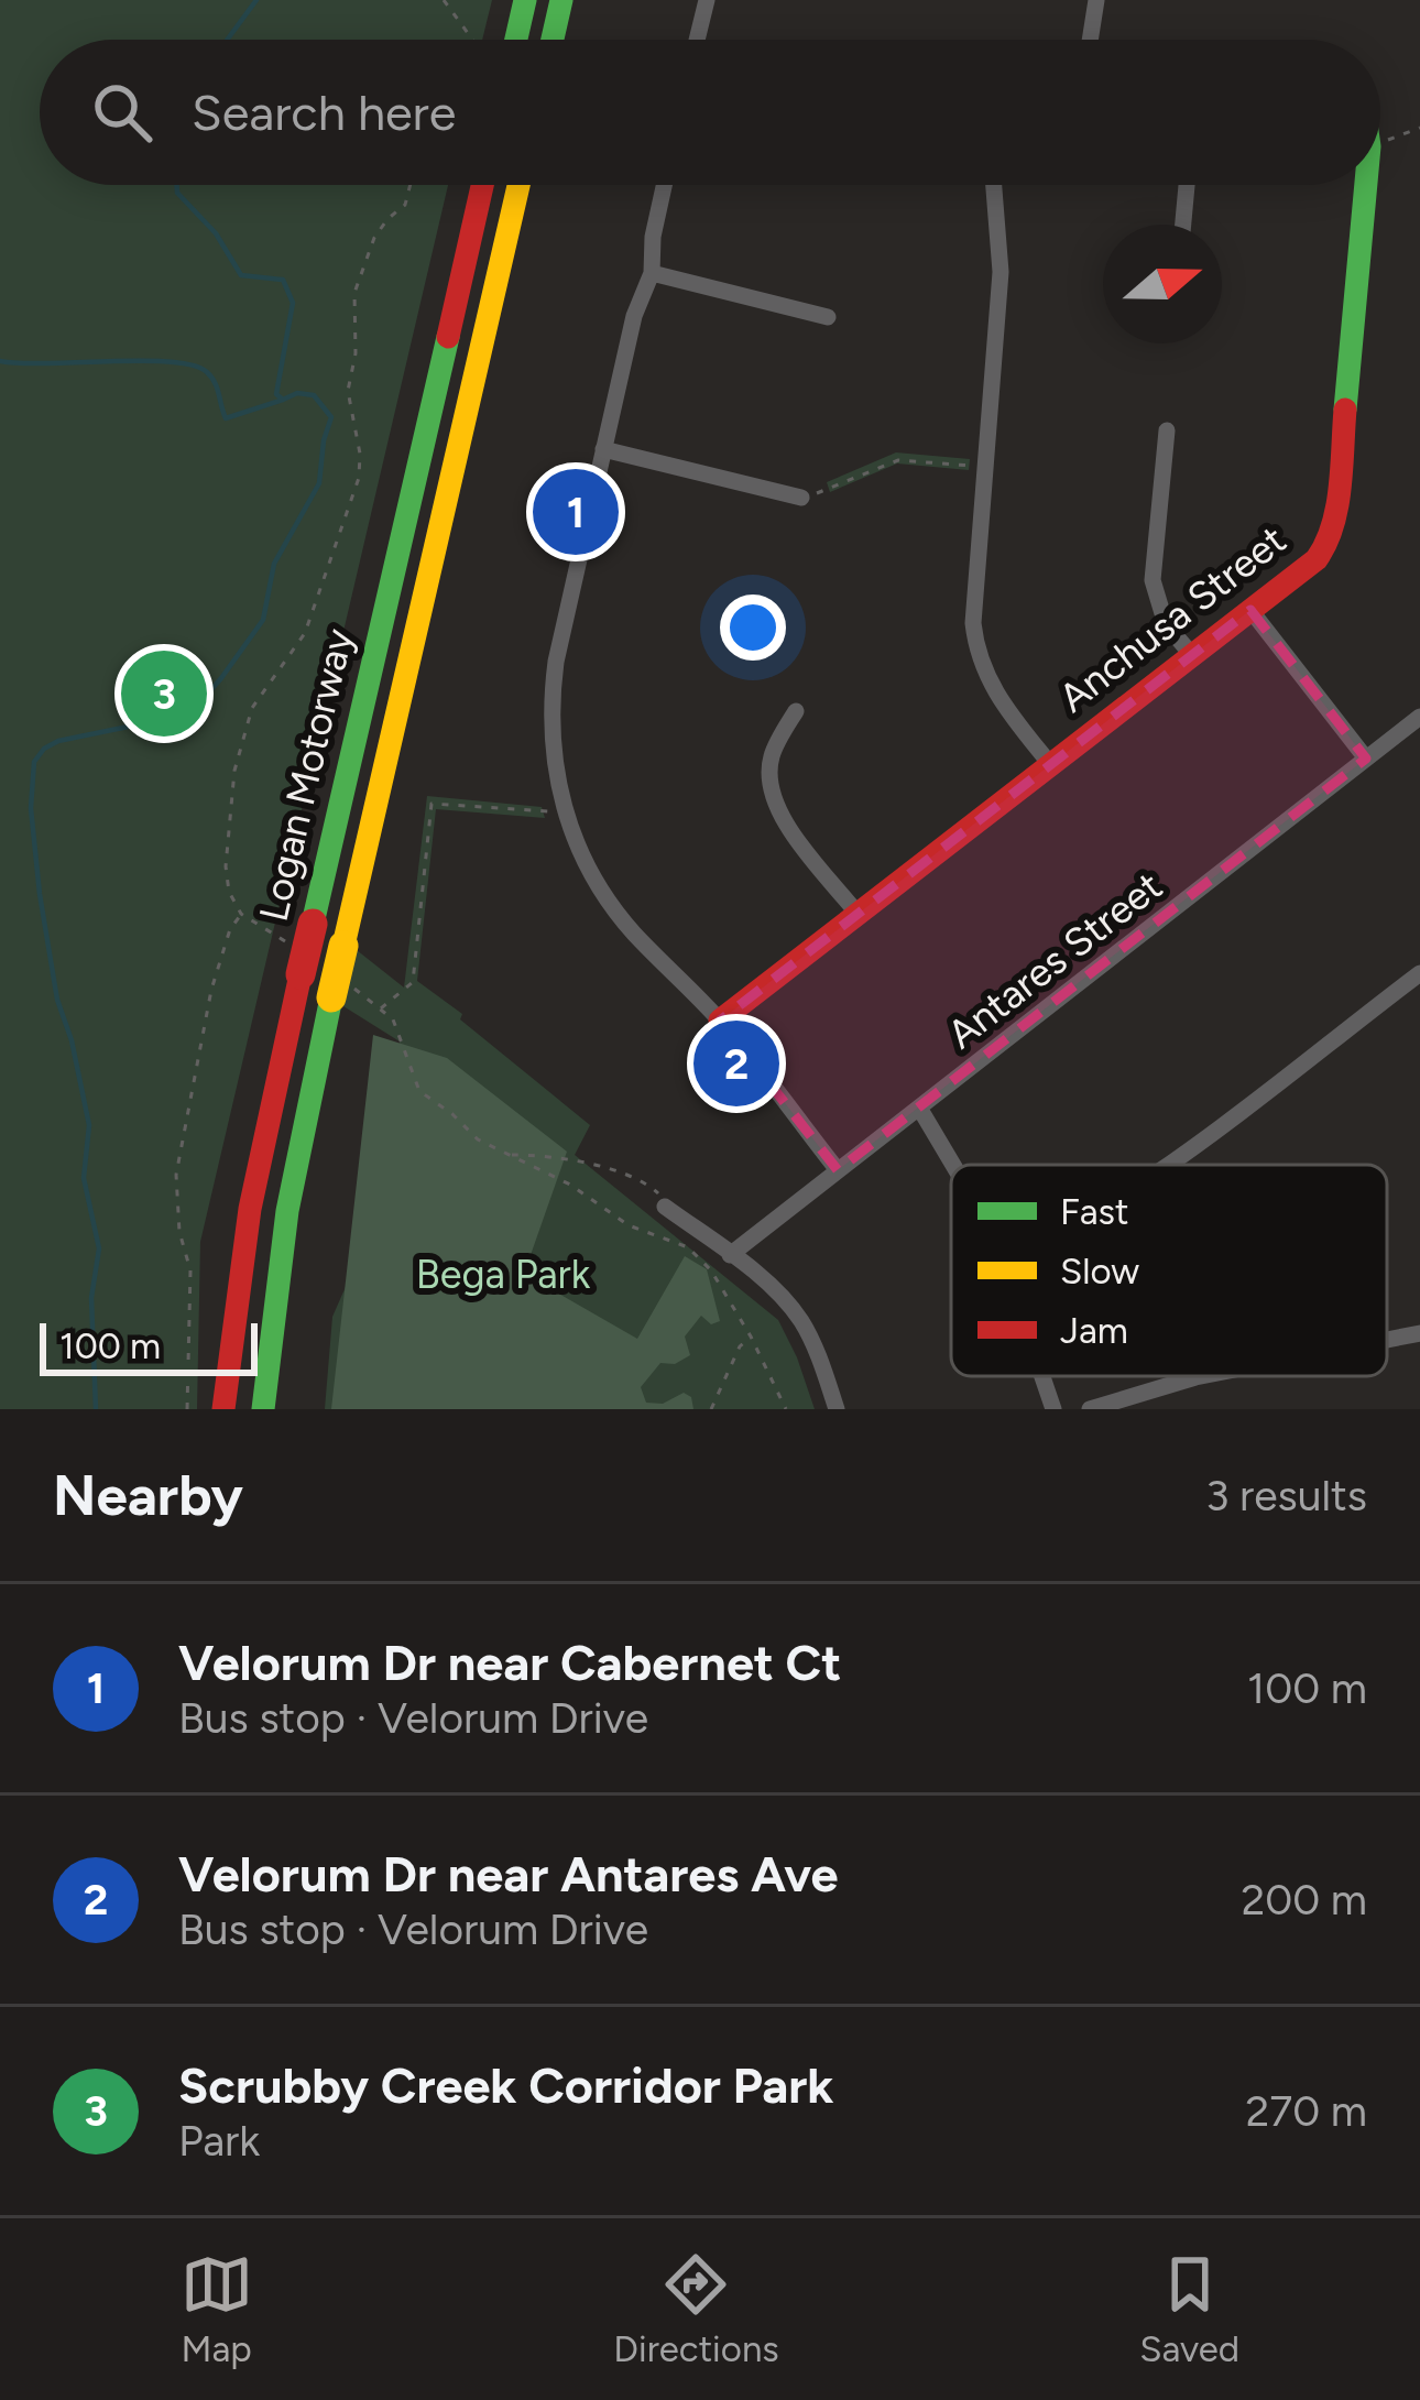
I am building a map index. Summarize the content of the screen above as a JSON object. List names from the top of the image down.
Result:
{
  "streets": {
    "main road": ["Anchusa Street", "Logan Motorway"],
    "street": ["Antares Street"]
  },
  "parks": ["Bega Park"],
  "legend": ["Fast", "Slow", "Jam"],
  "scale_bar": "100 m",
  "north": "right",
  "page": {
    "search": "Search here",
    "pins": ["1", "3", "2"],
    "scale": "100 m",
    "heading": ["Nearby", "3 results"],
    "list": [
      {
        "mark": "1",
        "name": "Velorum Dr near Cabernet Ct",
        "note": "Bus stop · Velorum Drive",
        "value": "100 m"
      },
      {
        "mark": "2",
        "name": "Velorum Dr near Antares Ave",
        "note": "Bus stop · Velorum Drive",
        "value": "200 m"
      },
      {
        "mark": "3",
        "name": "Scrubby Creek Corridor Park",
        "note": "Park",
        "value": "270 m"
      }
    ],
    "nav": ["Map", "Directions", "Saved"]
  }
}
